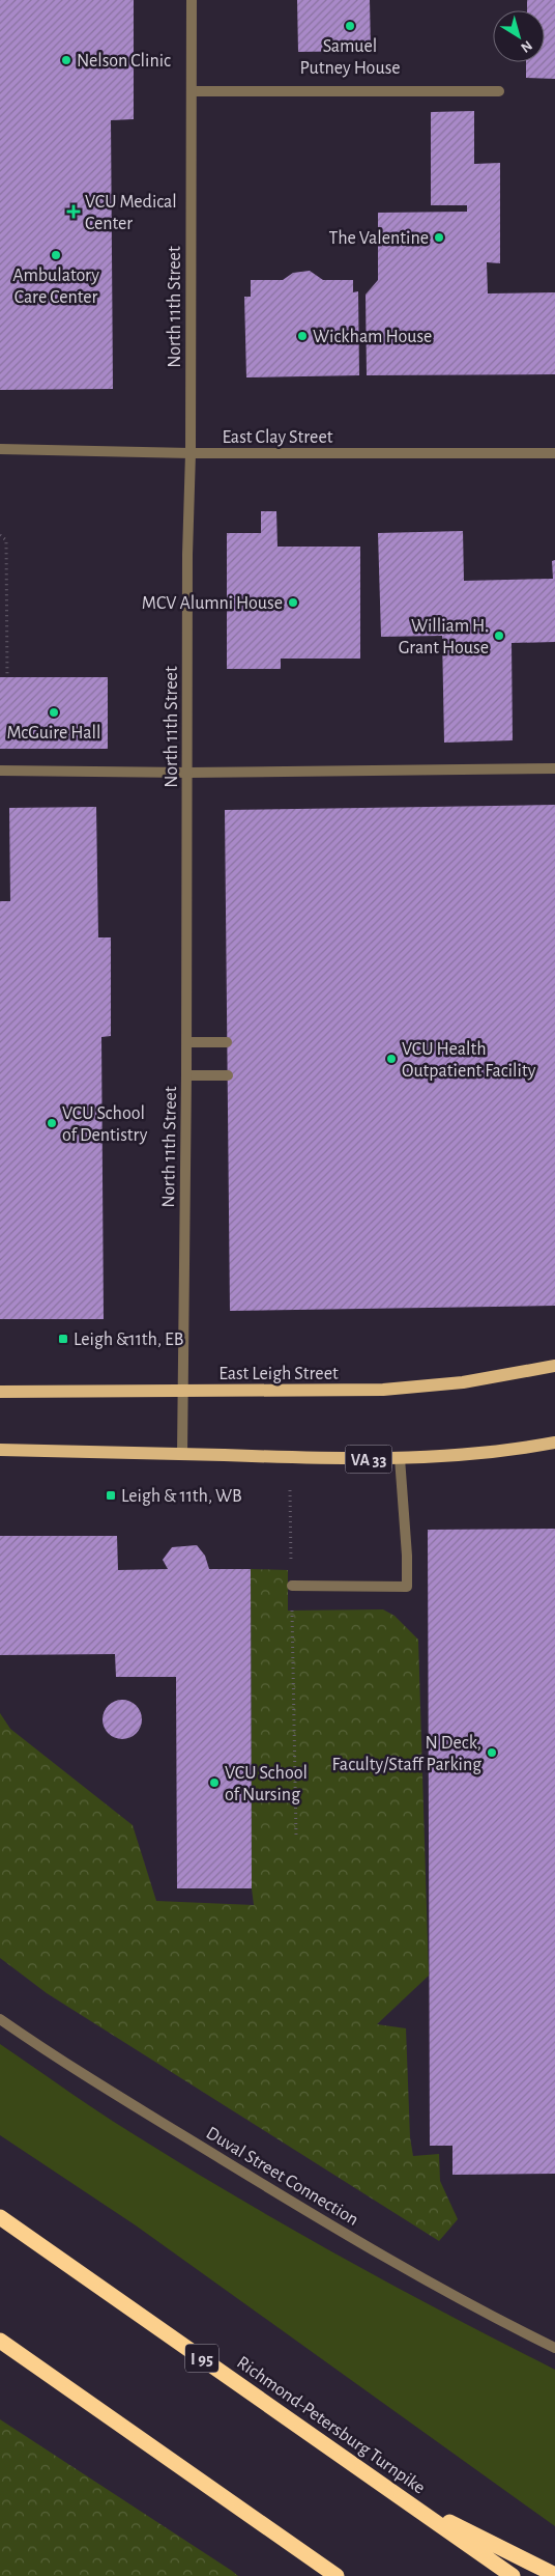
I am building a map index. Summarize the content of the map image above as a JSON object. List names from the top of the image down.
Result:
{
  "streets": {
    "highway": ["I 95", "Richmond-Petersburg Turnpike"],
    "main road": ["East Leigh Street", "VA 33"],
    "street": ["North 11th Street", "East Clay Street", "Duval Street Connection"]
  },
  "crossings": [
    ["North 11th Street", "East Clay Street"],
    ["North 11th Street", "East Leigh Street"],
    ["North 11th Street", "VA 33"]
  ],
  "places": {
    "other": [
      "Samuel Putney House",
      "Nelson Clinic",
      "The Valentine",
      "Ambulatory Care Center",
      "Wickham House",
      "MCV Alumni House",
      "William H. Grant House",
      "McGuire Hall",
      "VCU Health Outpatient Facility",
      "VCU School of Dentistry",
      "N Deck, Faculty/Staff Parking",
      "VCU School of Nursing"
    ],
    "health": ["VCU Medical Center"],
    "transit": ["Leigh &11th, EB", "Leigh & 11th, WB"]
  },
  "north": "bottom right"
}
